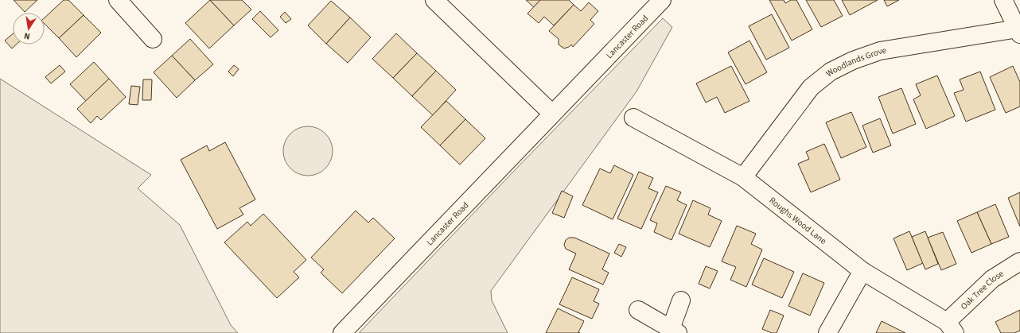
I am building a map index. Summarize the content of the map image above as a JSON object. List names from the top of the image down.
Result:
{
  "streets": {
    "street": [
      "Lancaster Road",
      "Woodlands Grove",
      "Roughs Wood Lane",
      "Oak Tree Close"
    ]
  },
  "crossings": [
    ["Woodlands Grove", "Roughs Wood Lane"],
    ["Roughs Wood Lane", "Oak Tree Close"]
  ],
  "north": "bottom"
}
